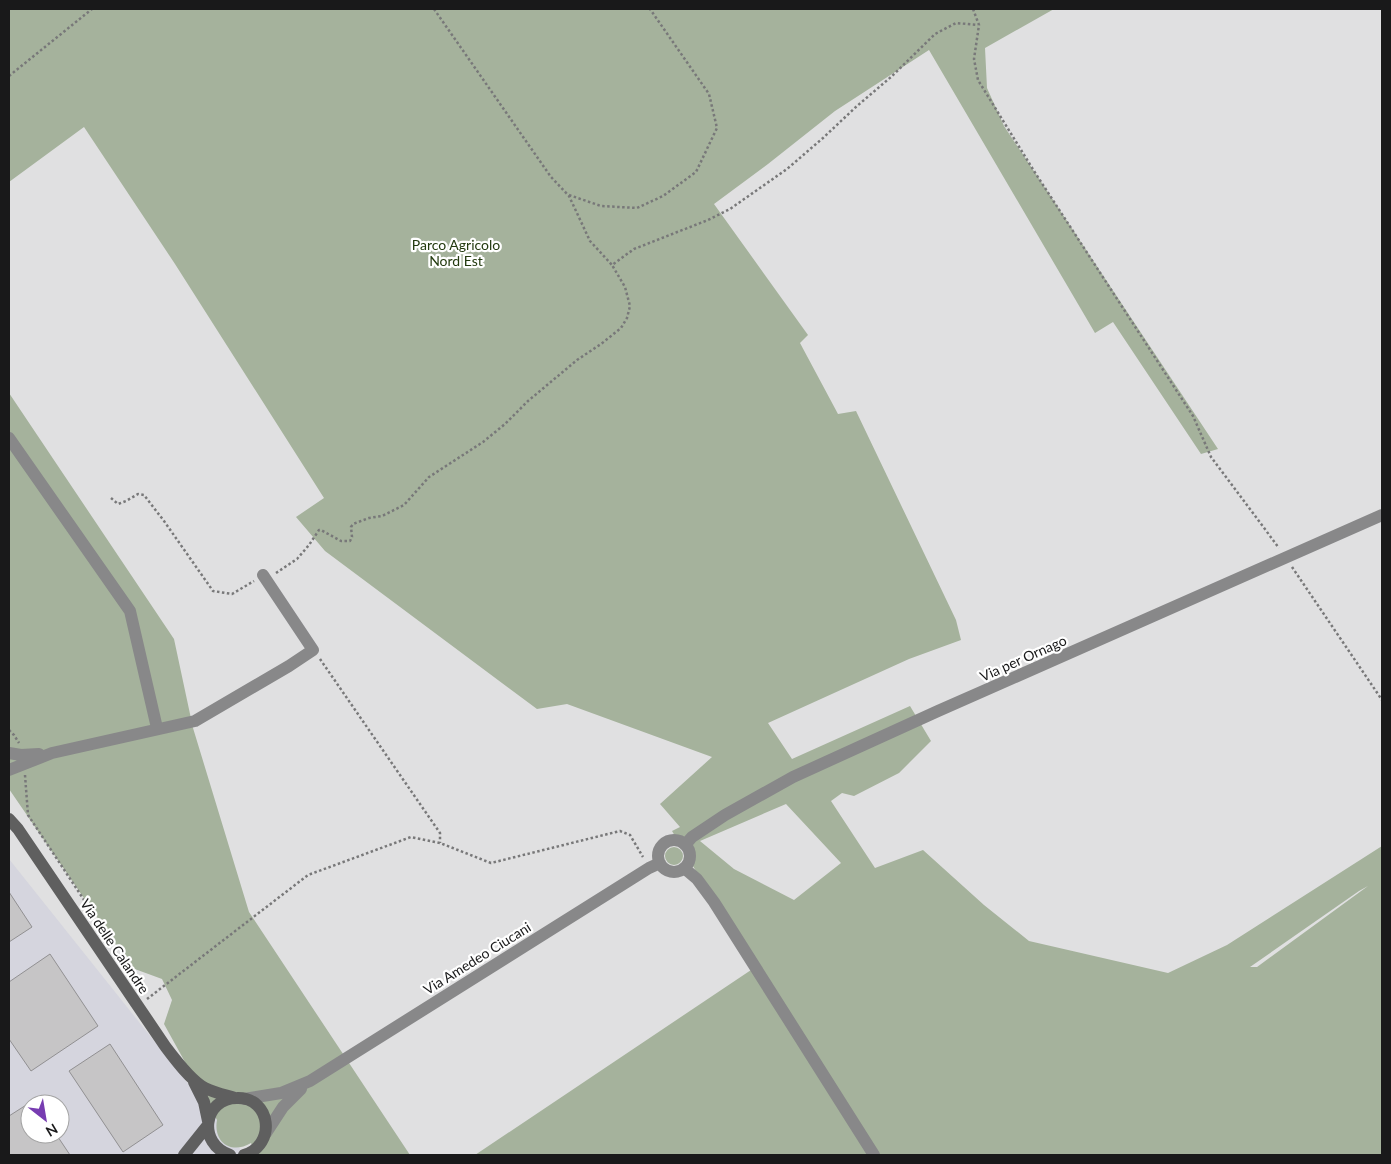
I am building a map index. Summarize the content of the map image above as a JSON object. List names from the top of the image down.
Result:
{
  "streets": {
    "main road": ["Via delle Calandre", "Via Amedeo Ciucani"],
    "street": ["Via per Ornago"]
  },
  "crossings": [
    ["Via per Ornago", "Via Amedeo Ciucani"],
    ["Via delle Calandre", "Via Amedeo Ciucani"]
  ],
  "parks": ["Parco Agricolo Nord Est"],
  "north": "bottom right"
}
